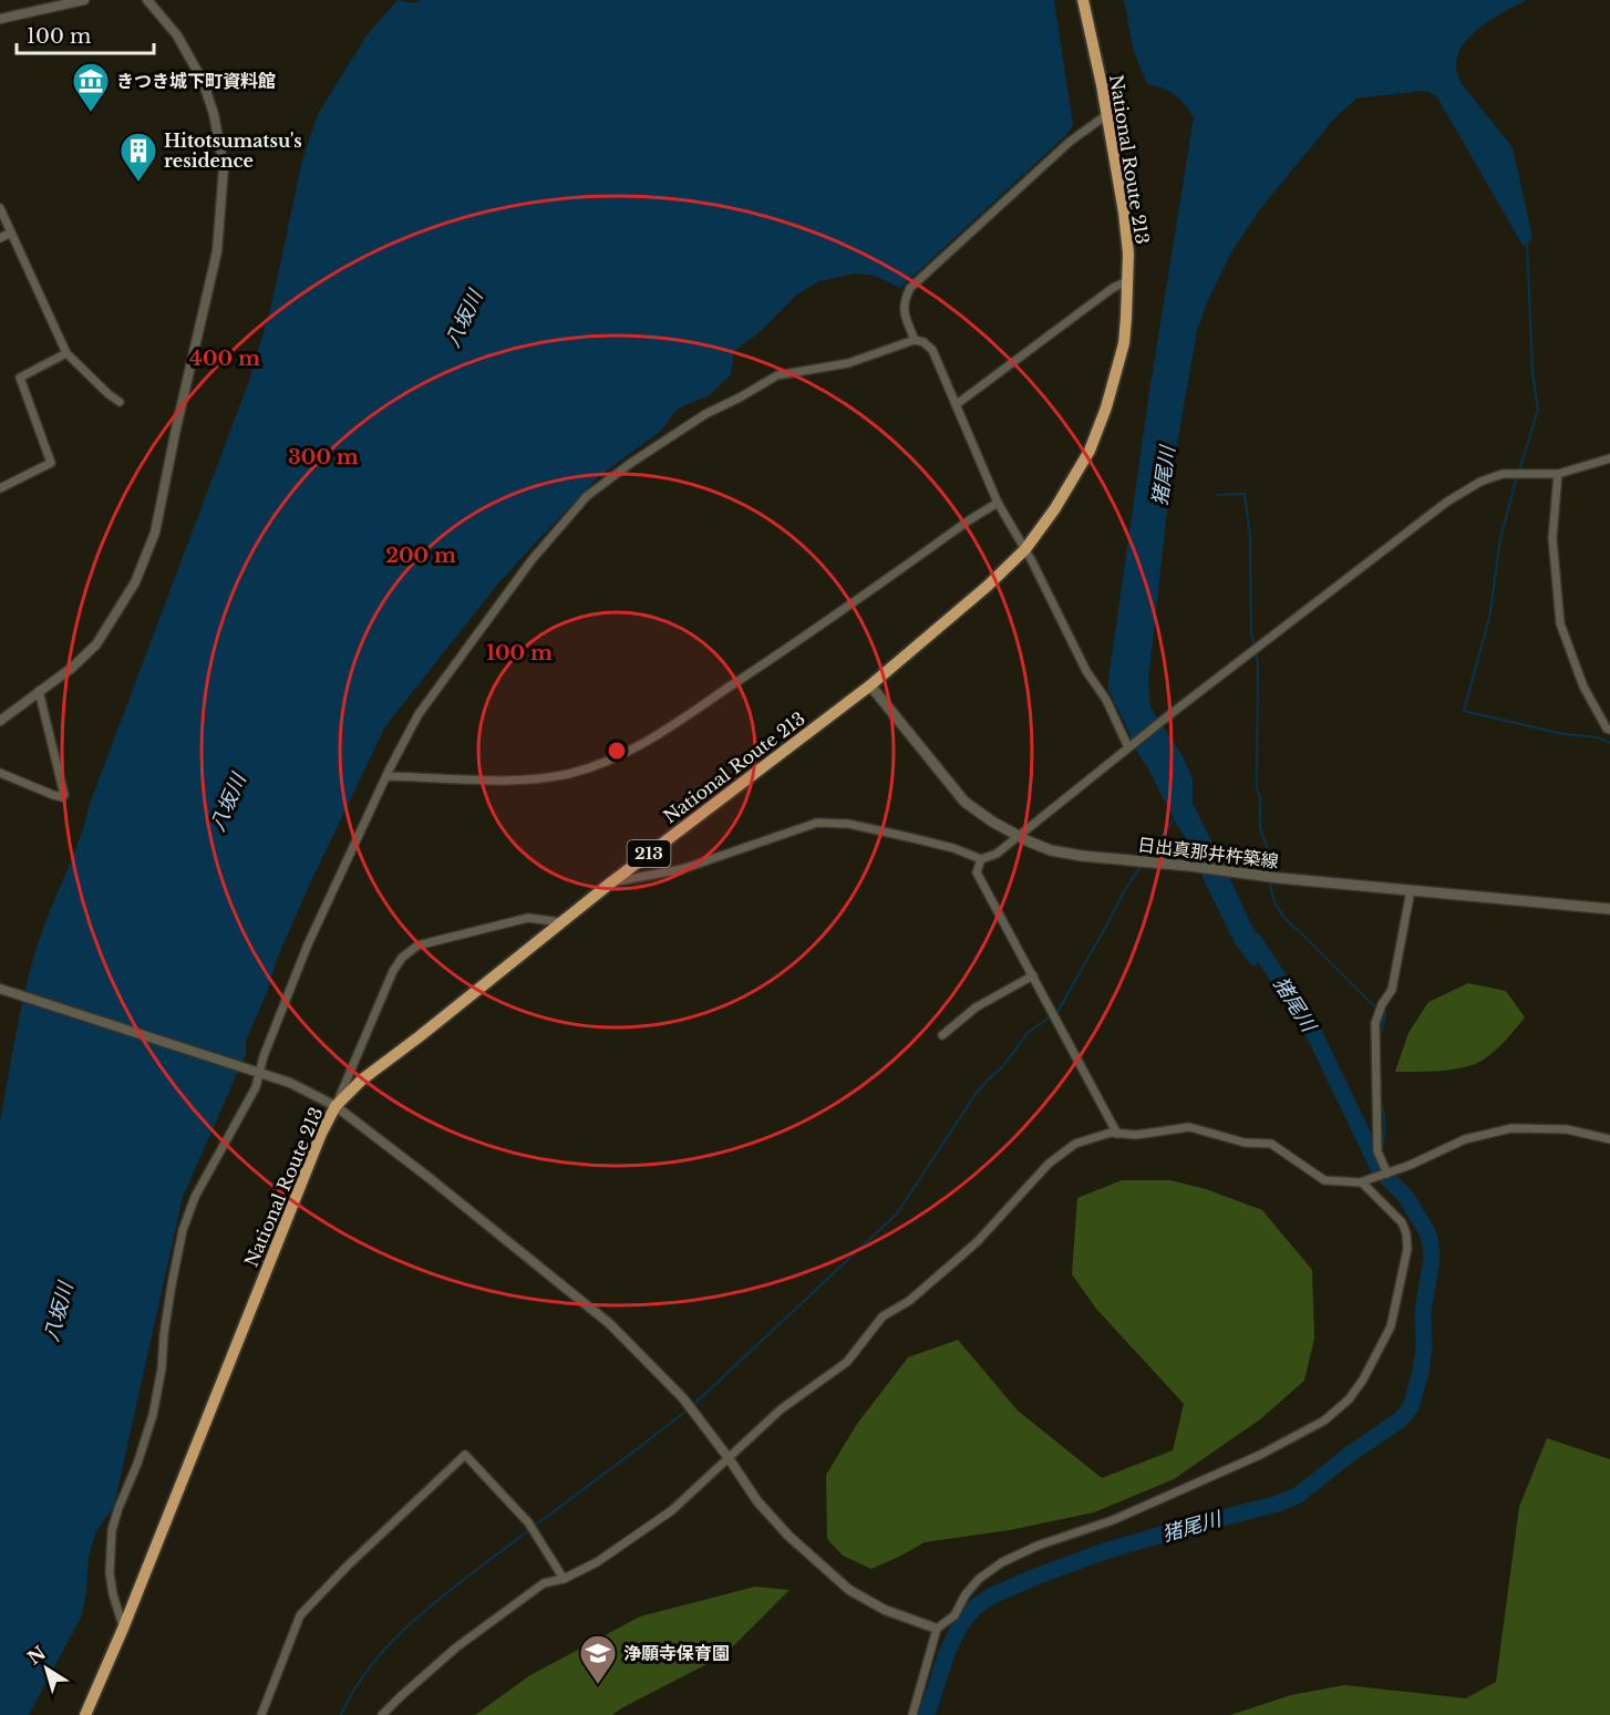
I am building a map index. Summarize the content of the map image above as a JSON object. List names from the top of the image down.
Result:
{
  "streets": {
    "highway": ["National Route 213", "213"],
    "main road": ["日出真那井杵築線"]
  },
  "crossings": [
    ["National Route 213", "日出真那井杵築線"]
  ],
  "water": ["八坂川", "猪尾川"],
  "places": {
    "museum": ["きつき城下町資料館"],
    "building": ["Hitotsumatsu's residence"],
    "school or university": ["浄願寺保育園"]
  },
  "scale_bar": "100 m",
  "north": "top left",
  "rings": [
    "400 m",
    "300 m",
    "200 m",
    "100 m"
  ]
}
